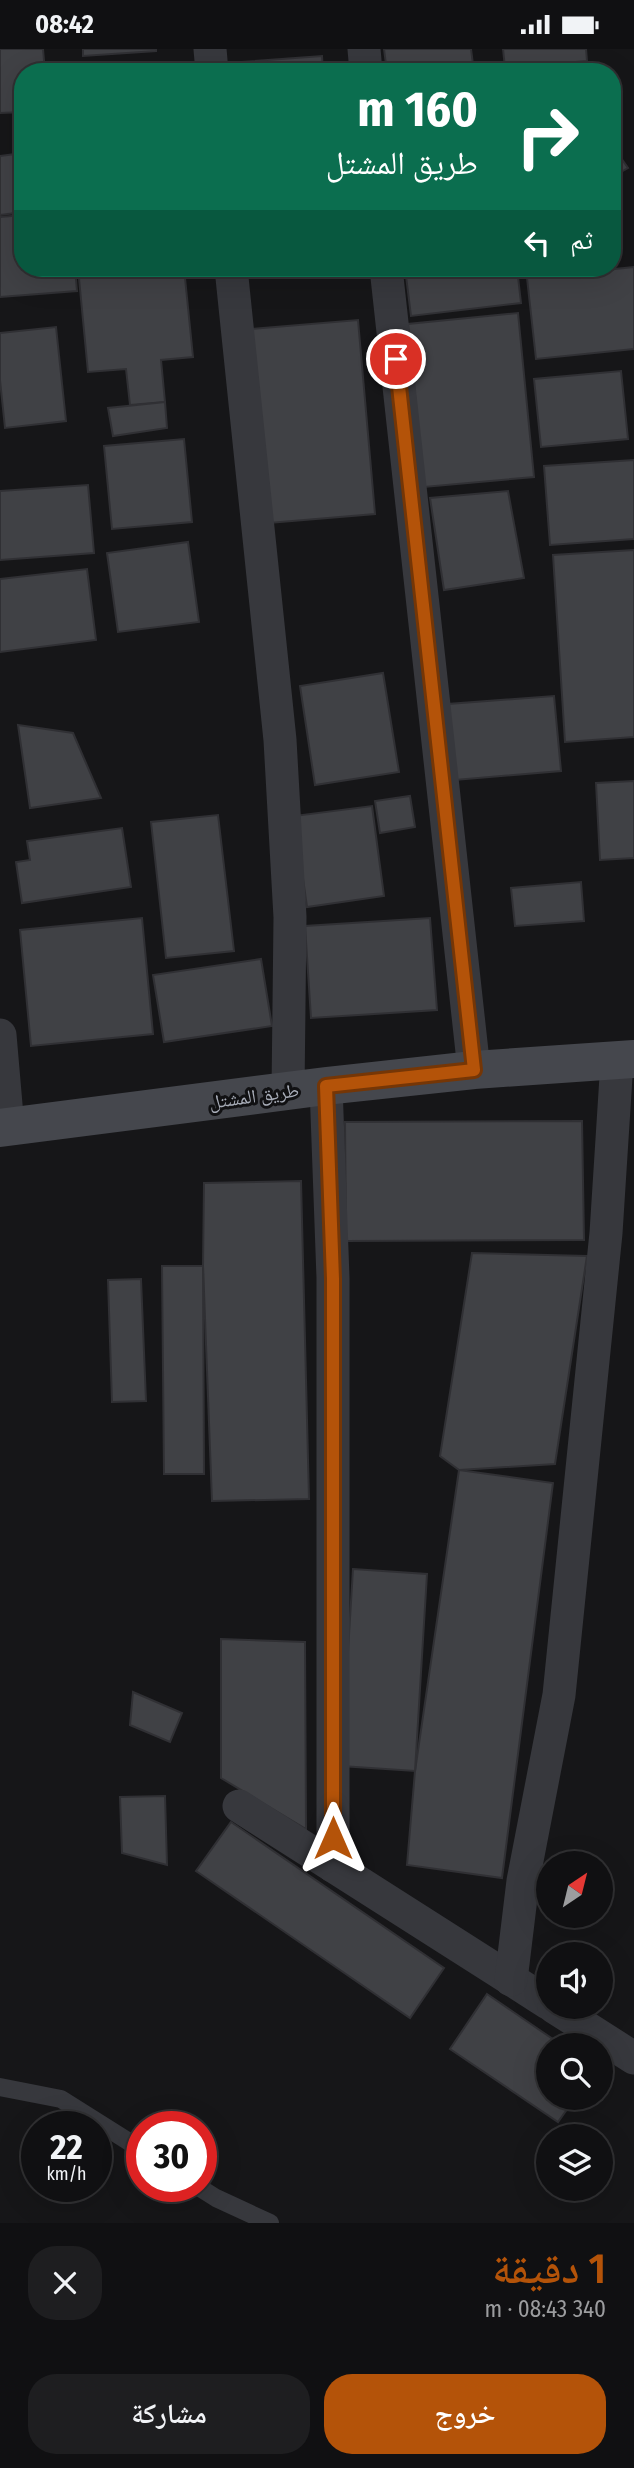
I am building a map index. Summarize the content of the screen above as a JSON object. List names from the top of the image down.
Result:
{
  "streets": {
    "main road": ["طريق المشتل"]
  },
  "north": "top right",
  "page": {
    "status": "08:42",
    "turn": ["160 m", "طريق المشتل"],
    "then": "ثم",
    "speed": "22 km/h",
    "limit": "30",
    "heading": ["1 دقيقة", "340 m · 08:43"],
    "buttons": ["خروج", "مشاركة"]
  }
}
